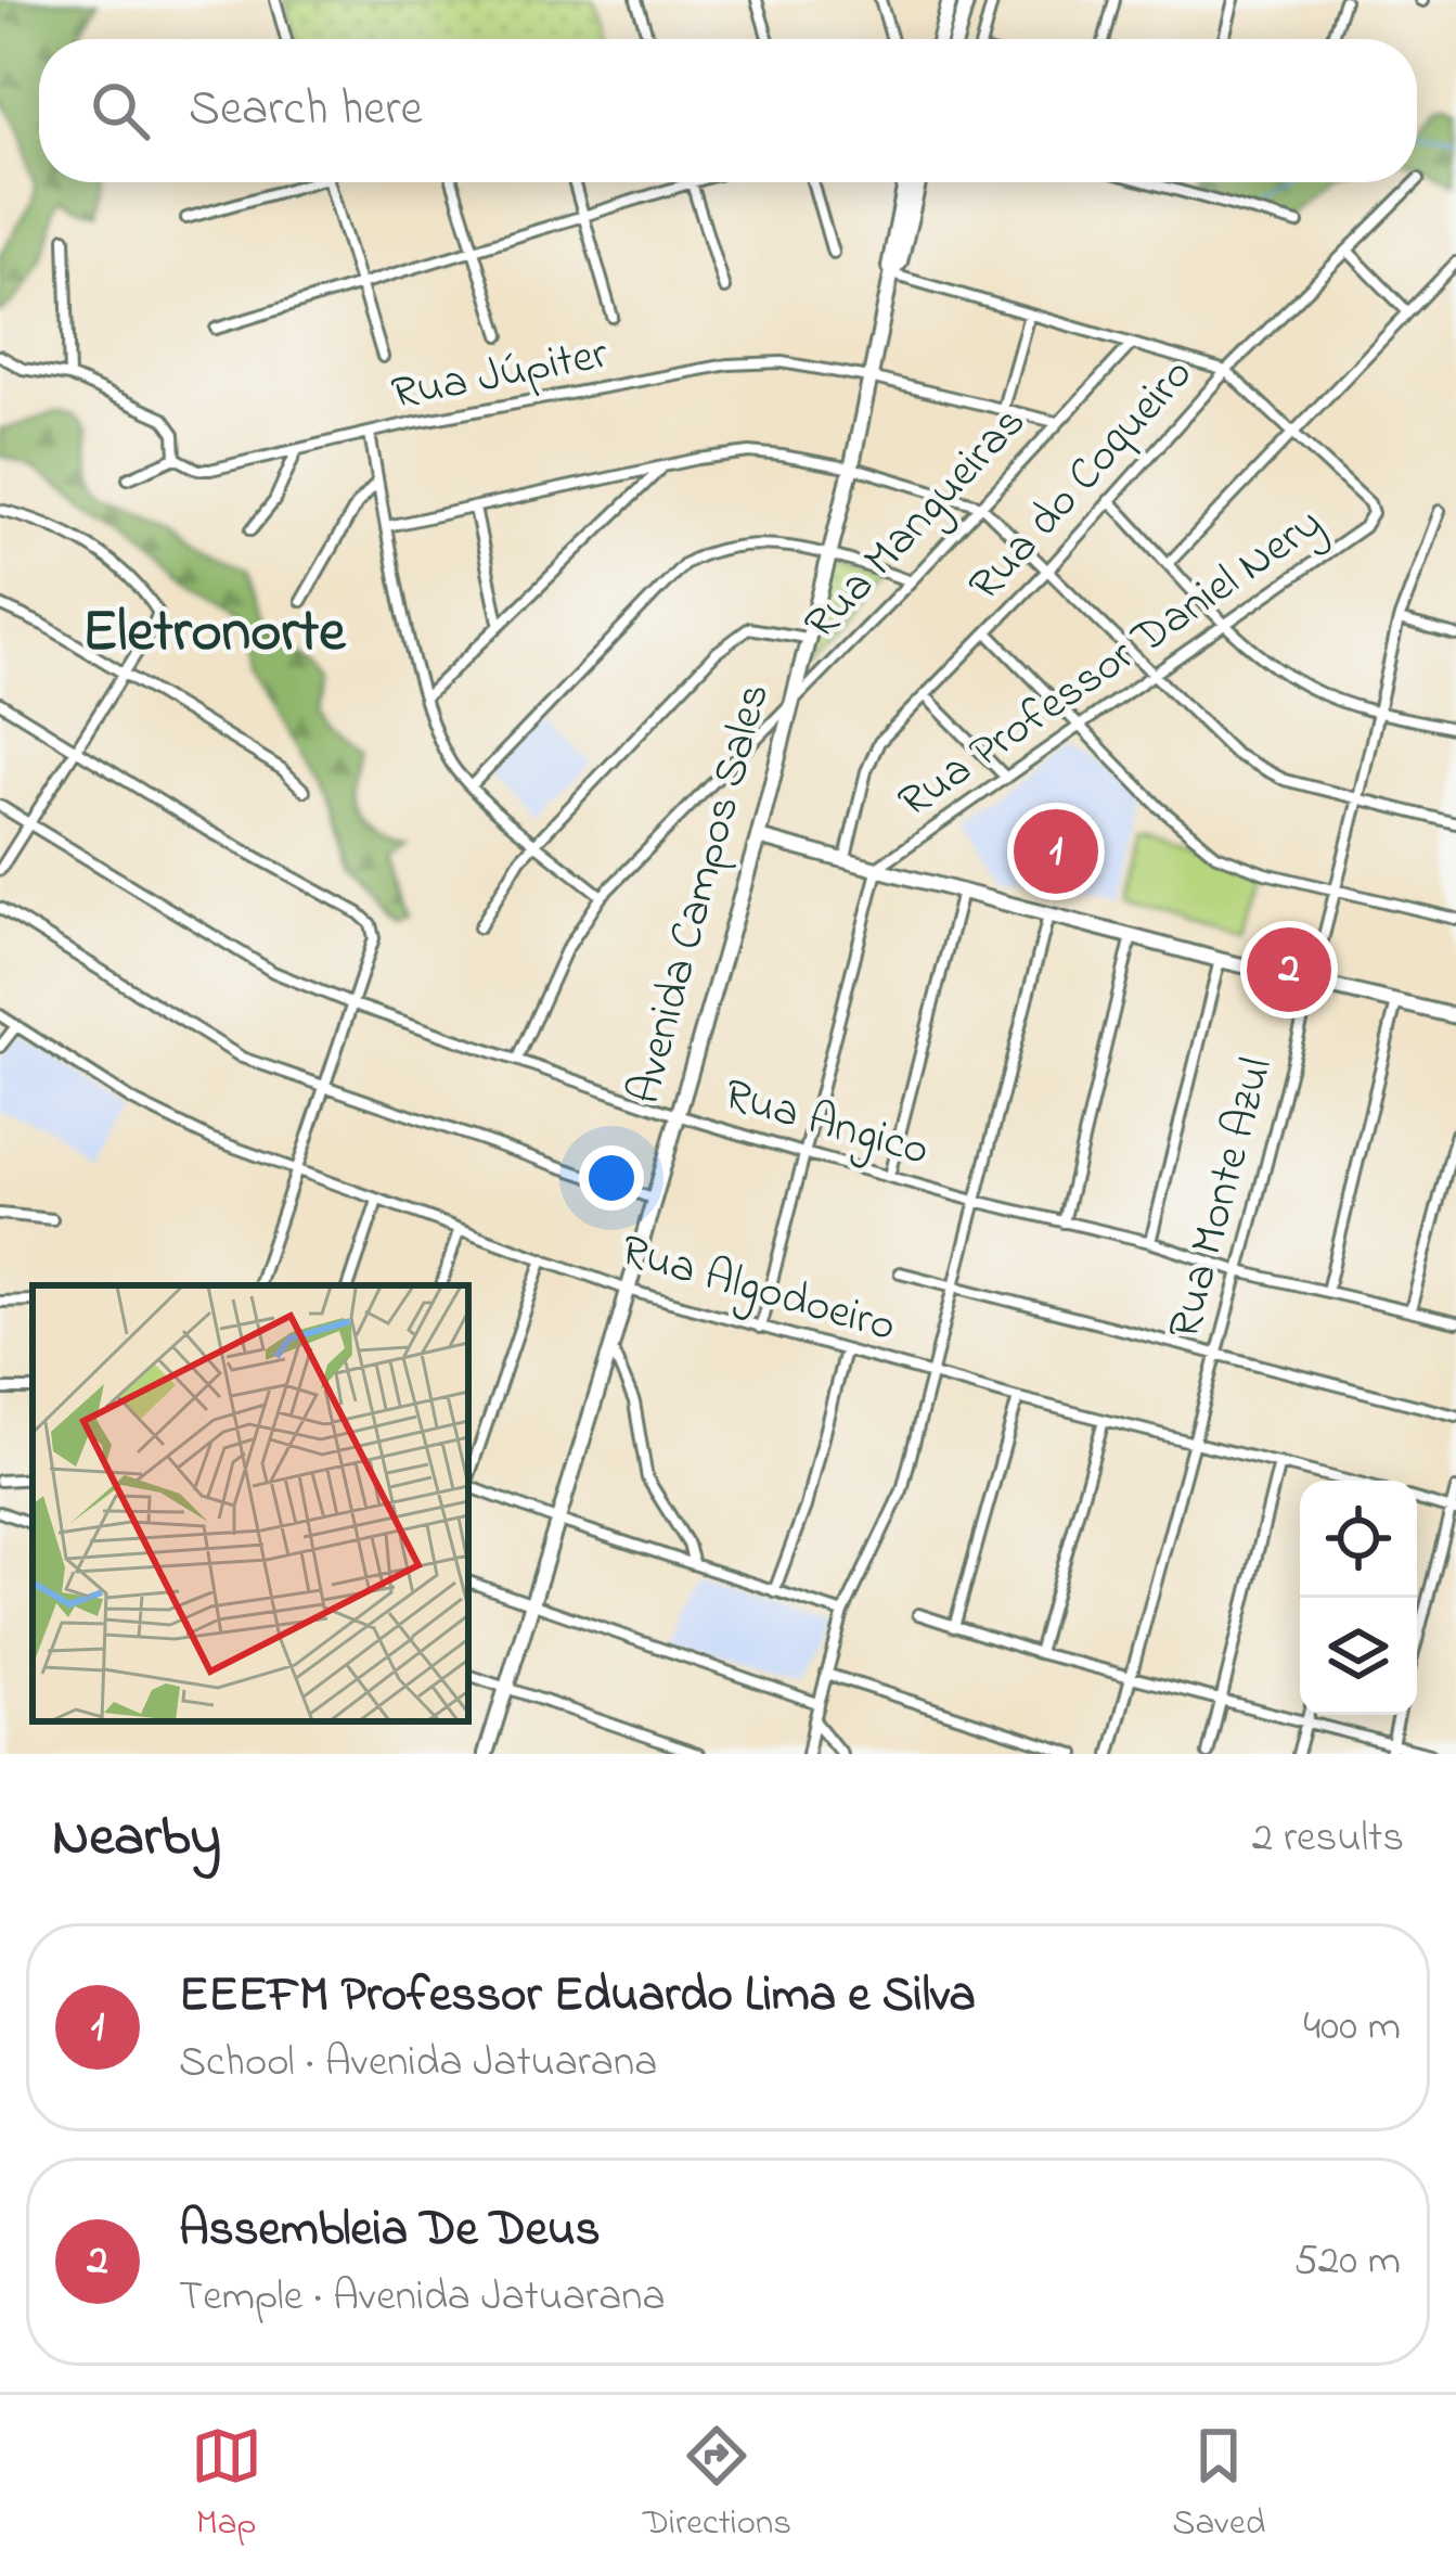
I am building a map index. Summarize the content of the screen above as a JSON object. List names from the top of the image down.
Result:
{
  "streets": {
    "street": [
      "Rua Júpiter",
      "Rua do Coqueiro",
      "Rua Mangueiras",
      "Rua Professor Daniel Nery",
      "Avenida Campos Sales",
      "Rua Angico",
      "Rua Monte Azul",
      "Rua Algodoeiro"
    ]
  },
  "crossings": [
    ["Rua Júpiter", "Rua Mangueiras"],
    ["Rua Júpiter", "Avenida Campos Sales"],
    ["Rua Mangueiras", "Avenida Campos Sales"],
    ["Rua Mangueiras", "Rua Angico"],
    ["Avenida Campos Sales", "Rua Angico"],
    ["Avenida Campos Sales", "Rua Algodoeiro"],
    ["Rua Angico", "Rua Monte Azul"],
    ["Rua Monte Azul", "Rua Algodoeiro"]
  ],
  "districts": ["Eletronorte"],
  "page": {
    "search": "Search here",
    "pins": ["1", "2"],
    "heading": ["Nearby", "2 results"],
    "list": [
      {
        "mark": "1",
        "name": "EEEFM Professor Eduardo Lima e Silva",
        "note": "School · Avenida Jatuarana",
        "value": "400 m"
      },
      {
        "mark": "2",
        "name": "Assembleia De Deus",
        "note": "Temple · Avenida Jatuarana",
        "value": "520 m"
      }
    ],
    "nav": ["Map", "Directions", "Saved"]
  }
}
